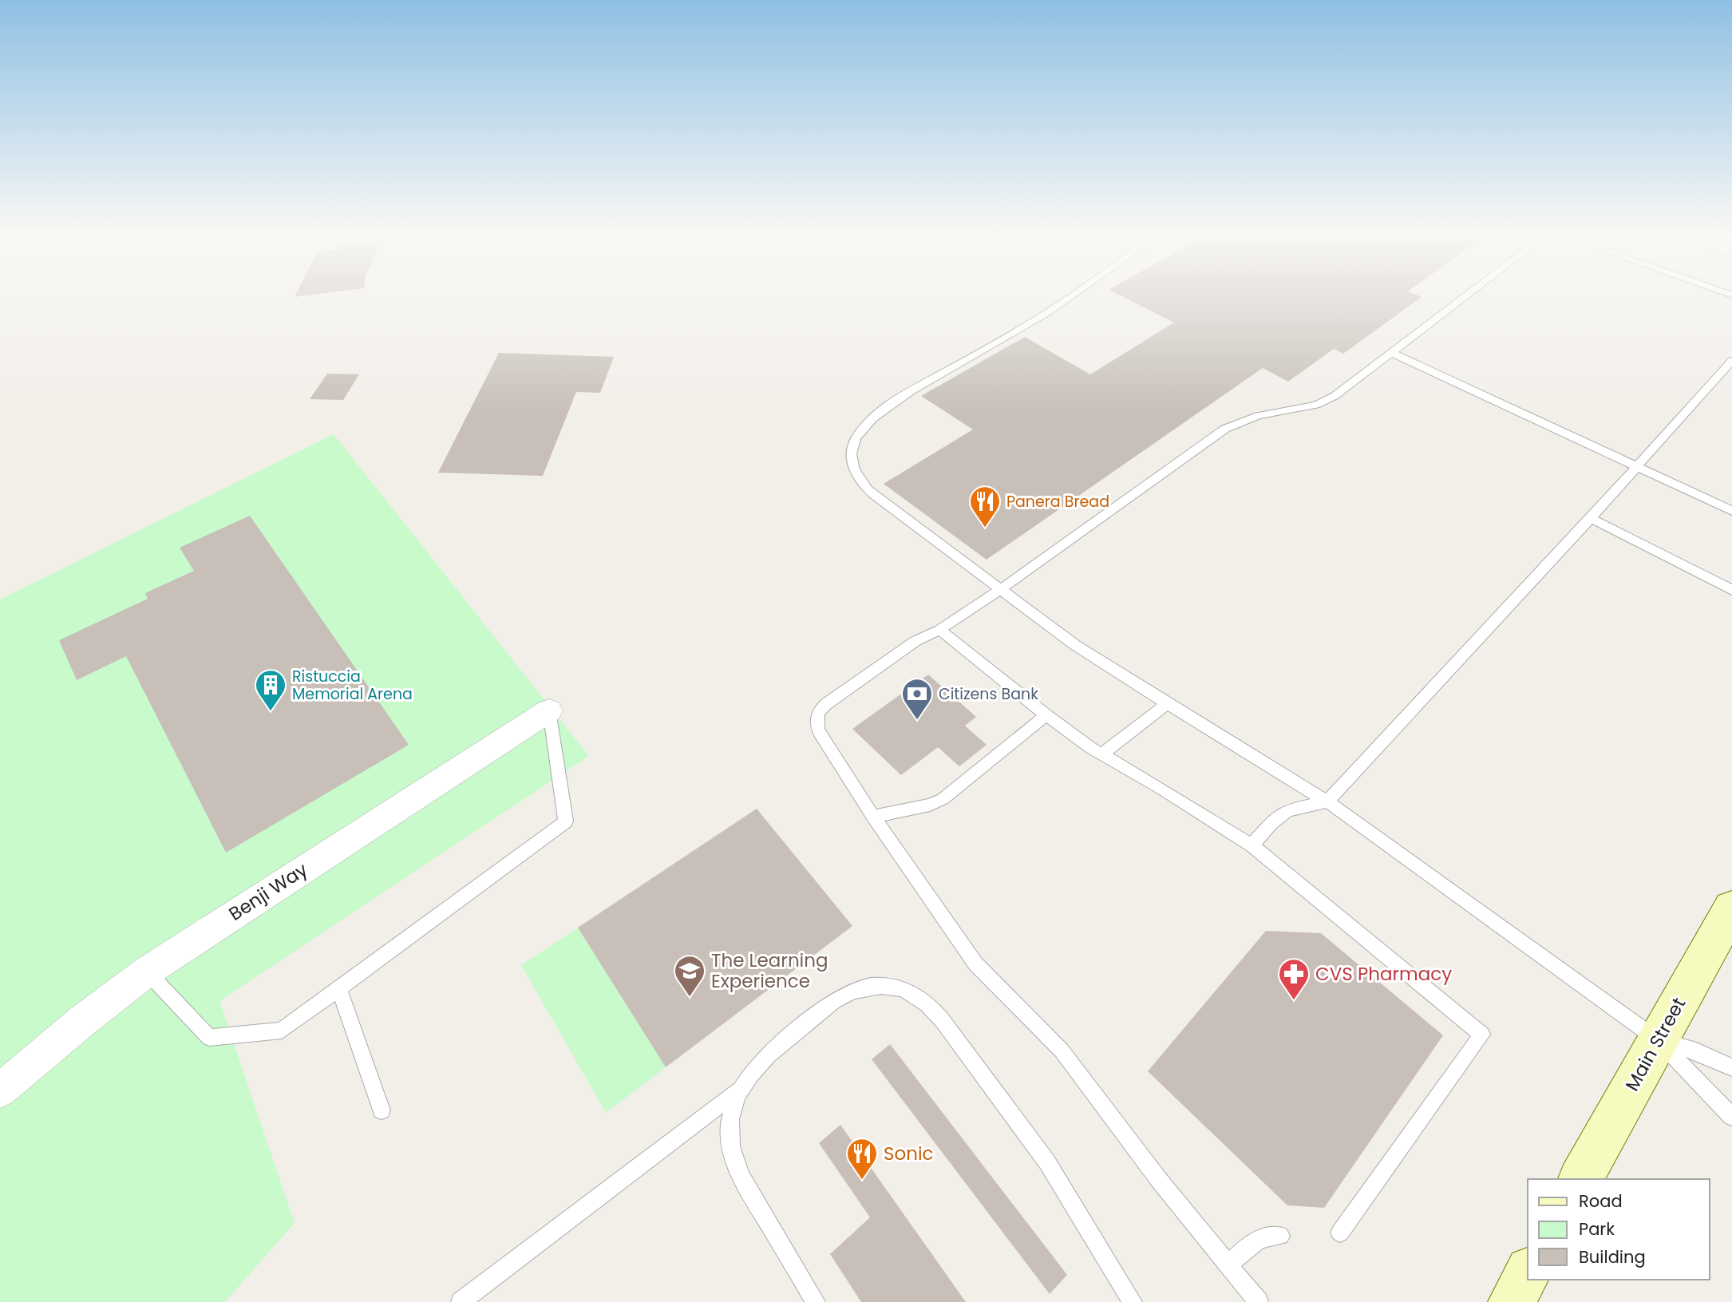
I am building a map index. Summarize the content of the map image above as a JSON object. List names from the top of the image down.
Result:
{
  "streets": {
    "main road": ["Main Street"],
    "street": ["Benji Way"]
  },
  "places": {
    "restaurant": ["Panera Bread", "Sonic"],
    "building": ["Ristuccia Memorial Arena"],
    "bank": ["Citizens Bank"],
    "school or university": ["The Learning Experience"],
    "pharmacy": ["CVS Pharmacy"]
  },
  "legend": ["Road", "Park", "Building"]
}
